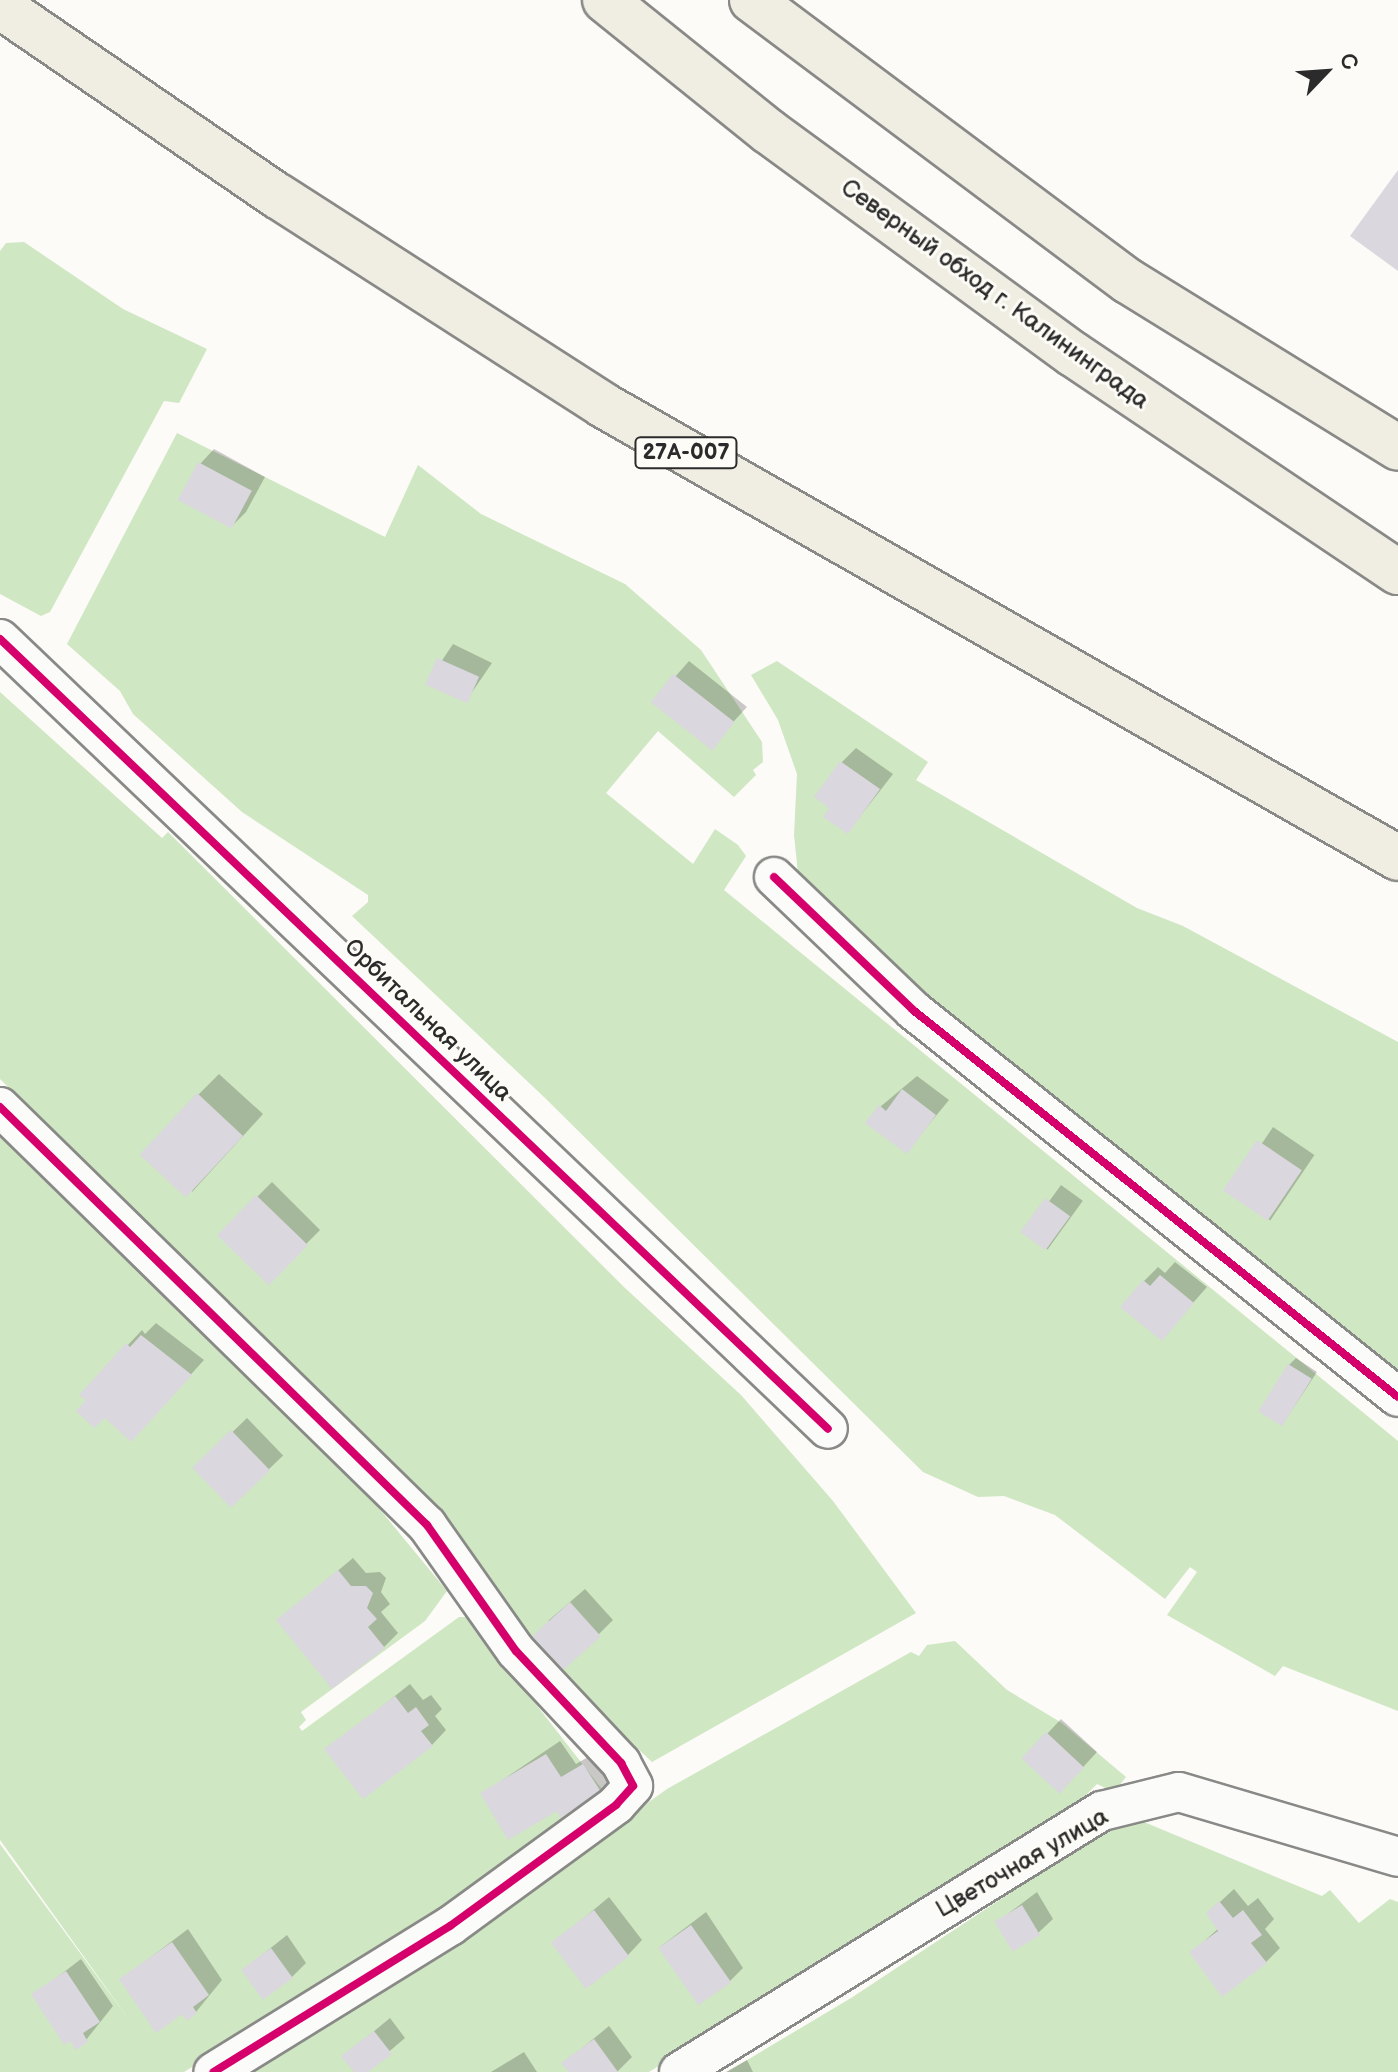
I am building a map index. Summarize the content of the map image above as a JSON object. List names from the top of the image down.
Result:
{
  "streets": {
    "main road": ["Северный обход г. Калининграда", "27А-007"],
    "street": ["Орбитальная улица", "Цветочная улица"]
  },
  "north": "top right"
}
